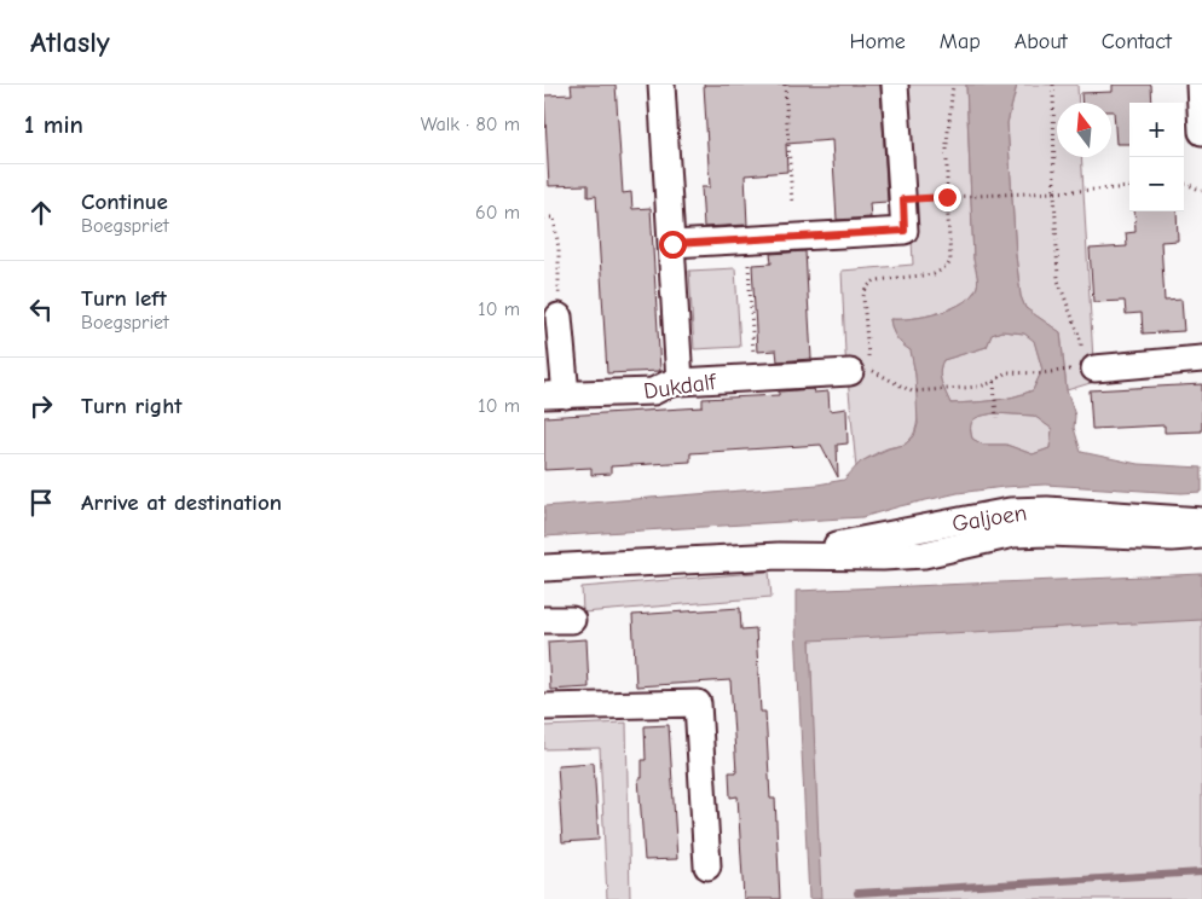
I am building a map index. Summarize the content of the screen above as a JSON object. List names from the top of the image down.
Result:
{
  "streets": {
    "street": ["Dukdalf", "Galjoen"]
  },
  "north": "top",
  "page": {
    "header": "Atlasly",
    "nav": [
      "Home",
      "Map",
      "About",
      "Contact"
    ],
    "heading": ["1 min", "Walk · 80 m"],
    "map_buttons": ["+", "−"],
    "list": [
      ["Continue", "Boegspriet", "60 m"],
      ["Turn left", "Boegspriet", "10 m"],
      ["Turn right", "10 m"],
      "Arrive at destination"
    ]
  }
}
